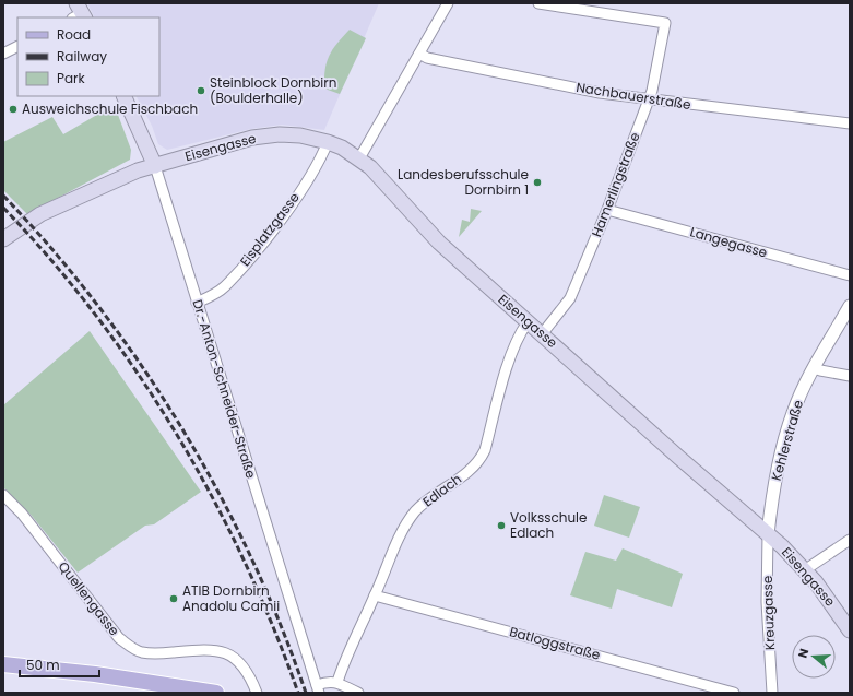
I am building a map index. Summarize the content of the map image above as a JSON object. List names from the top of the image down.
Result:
{
  "streets": {
    "main road": ["Eisengasse", "Dr.-Anton-Schneider-Straße"],
    "street": [
      "Nachbauerstraße",
      "Hamerlingstraße",
      "Eisplatzgasse",
      "Langegasse",
      "Kehlerstraße",
      "Edlach",
      "Quellengasse",
      "Kreuzgasse",
      "Batloggstraße"
    ]
  },
  "crossings": [
    ["Nachbauerstraße", "Hamerlingstraße"],
    ["Eisengasse", "Hamerlingstraße"],
    ["Eisengasse", "Eisplatzgasse"],
    ["Eisengasse", "Dr.-Anton-Schneider-Straße"],
    ["Eisengasse", "Kehlerstraße"],
    ["Eisengasse", "Edlach"],
    ["Eisengasse", "Kreuzgasse"],
    ["Hamerlingstraße", "Langegasse"],
    ["Eisplatzgasse", "Dr.-Anton-Schneider-Straße"],
    ["Dr.-Anton-Schneider-Straße", "Edlach"],
    ["Kehlerstraße", "Kreuzgasse"],
    ["Edlach", "Batloggstraße"]
  ],
  "places": [
    "Steinblock Dornbirn (Boulderhalle)",
    "Ausweichschule Fischbach",
    "Landesberufsschule Dornbirn 1",
    "Volksschule Edlach",
    "ATIB Dornbirn Anadolu Camii"
  ],
  "legend": ["Road", "Railway", "Park"],
  "scale_bar": "50 m",
  "north": "left"
}
